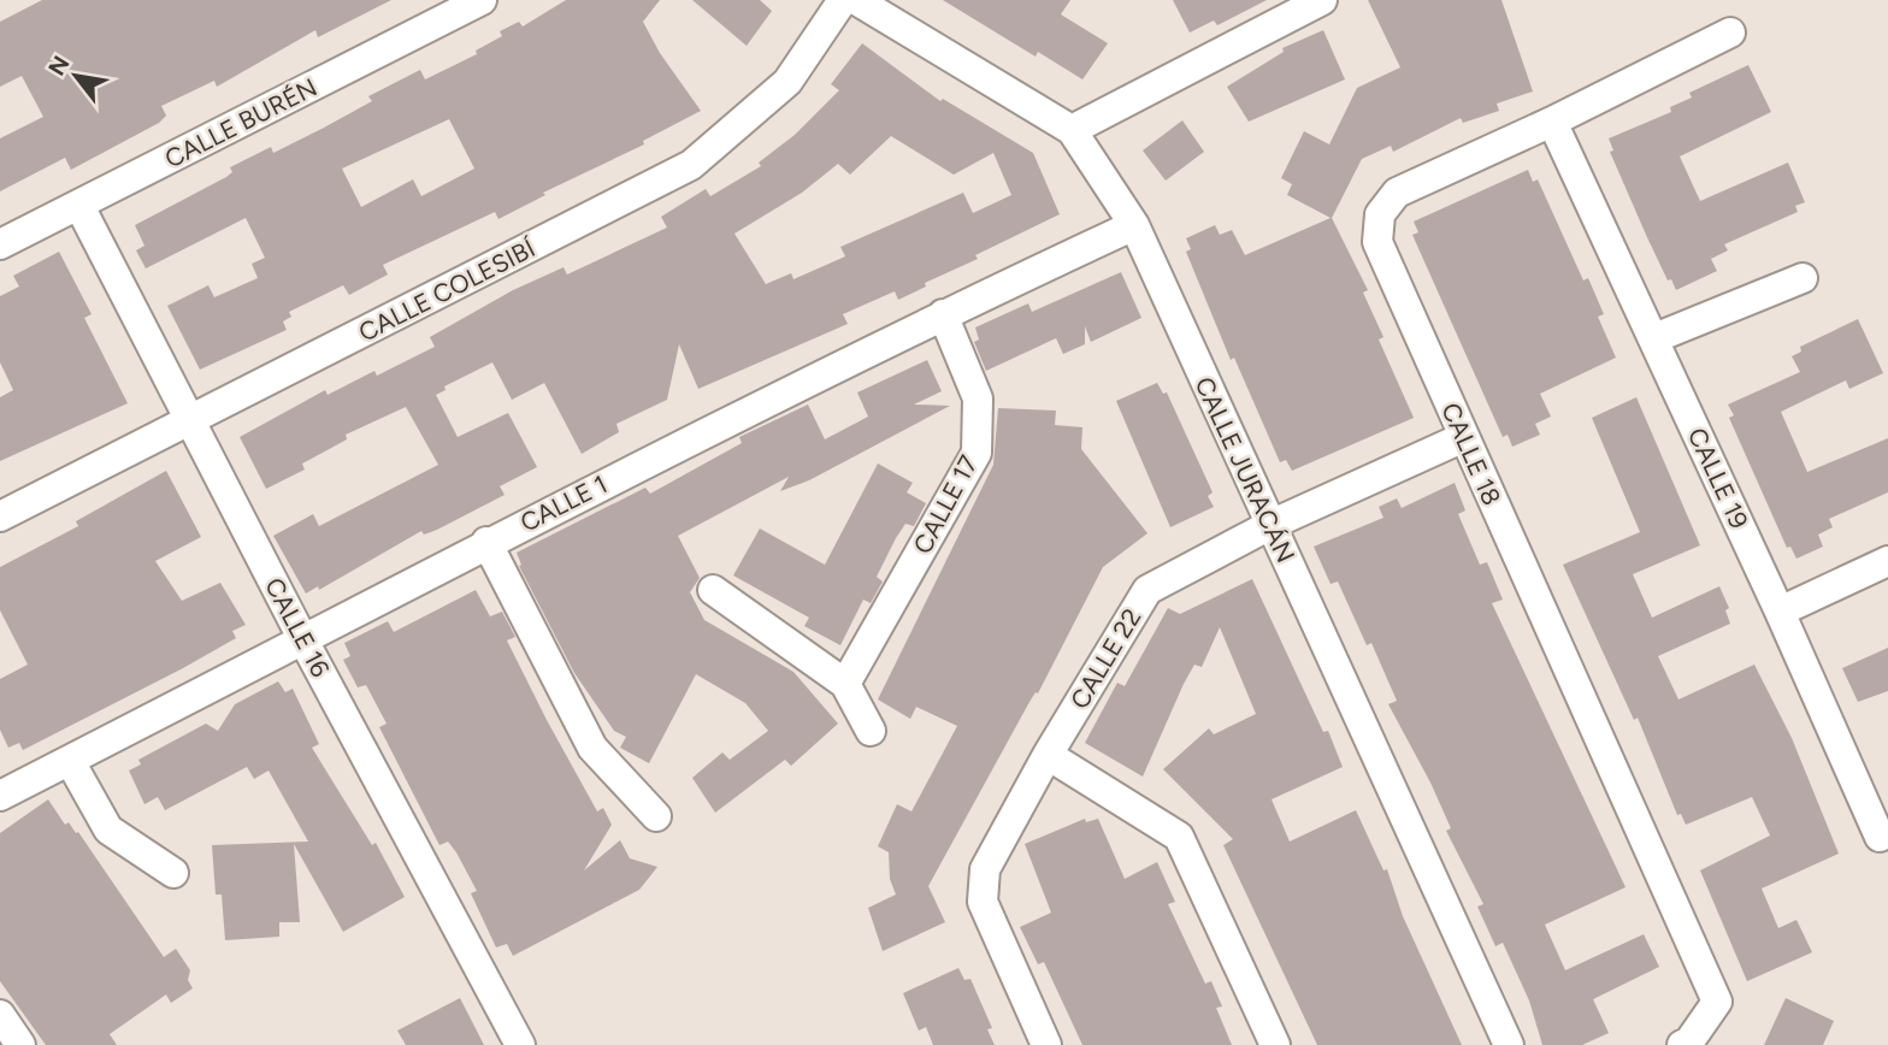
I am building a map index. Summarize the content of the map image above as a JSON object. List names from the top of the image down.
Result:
{
  "streets": {
    "street": [
      "CALLE BURÉN",
      "CALLE COLESIBÍ",
      "CALLE 18",
      "CALLE JURACÁN",
      "CALLE 19",
      "CALLE 1",
      "CALLE 17",
      "CALLE 16",
      "CALLE 22"
    ]
  },
  "crossings": [
    ["CALLE BURÉN", "CALLE 16"],
    ["CALLE COLESIBÍ", "CALLE 16"],
    ["CALLE 18", "CALLE 19"],
    ["CALLE 18", "CALLE 22"],
    ["CALLE JURACÁN", "CALLE 1"],
    ["CALLE JURACÁN", "CALLE 22"],
    ["CALLE 1", "CALLE 17"],
    ["CALLE 1", "CALLE 16"]
  ],
  "north": "top left"
}
